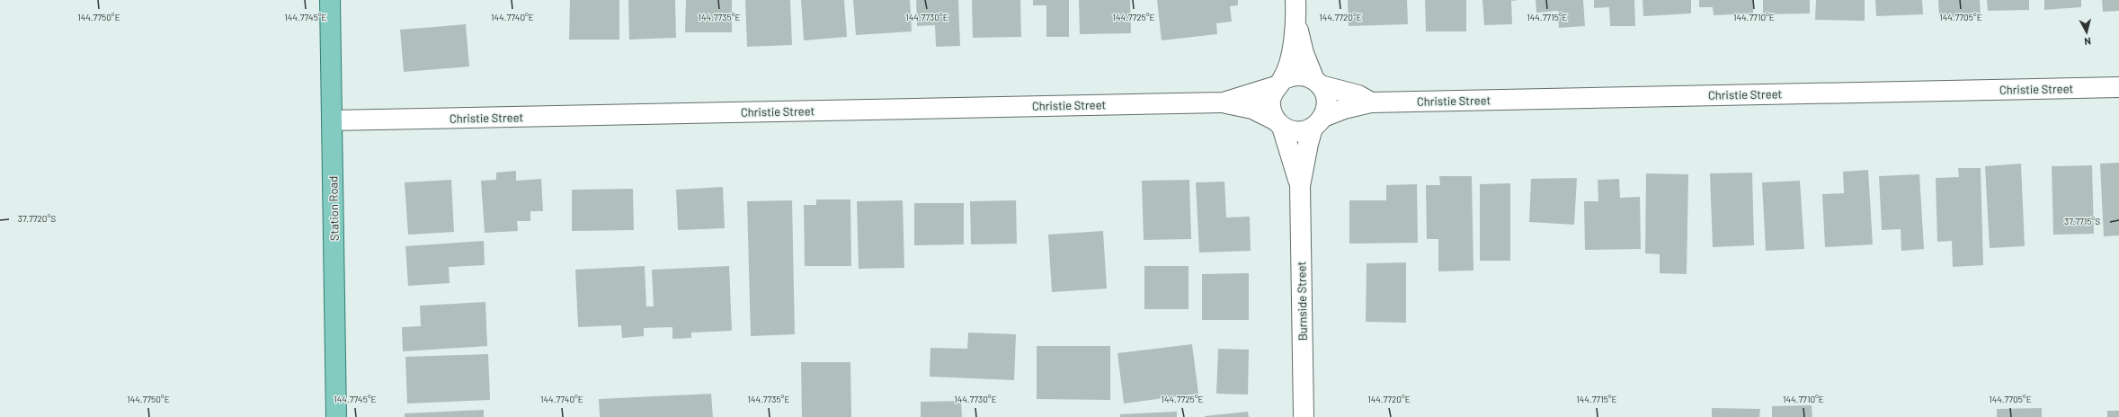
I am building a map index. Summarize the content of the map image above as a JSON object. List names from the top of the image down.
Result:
{
  "streets": {
    "main road": ["Station Road"],
    "street": ["Christie Street", "Burnside Street"]
  },
  "crossings": [
    ["Christie Street", "Station Road"],
    ["Christie Street", "Burnside Street"]
  ],
  "north": "bottom",
  "coordinates": [
    "144.7750°E",
    "144.7745°E",
    "144.7740°E",
    "144.7735°E",
    "144.7730°E",
    "144.7725°E",
    "144.7720°E",
    "144.7715°E",
    "144.7710°E",
    "144.7705°E",
    "37.7720°S",
    "37.7715°S"
  ]
}
